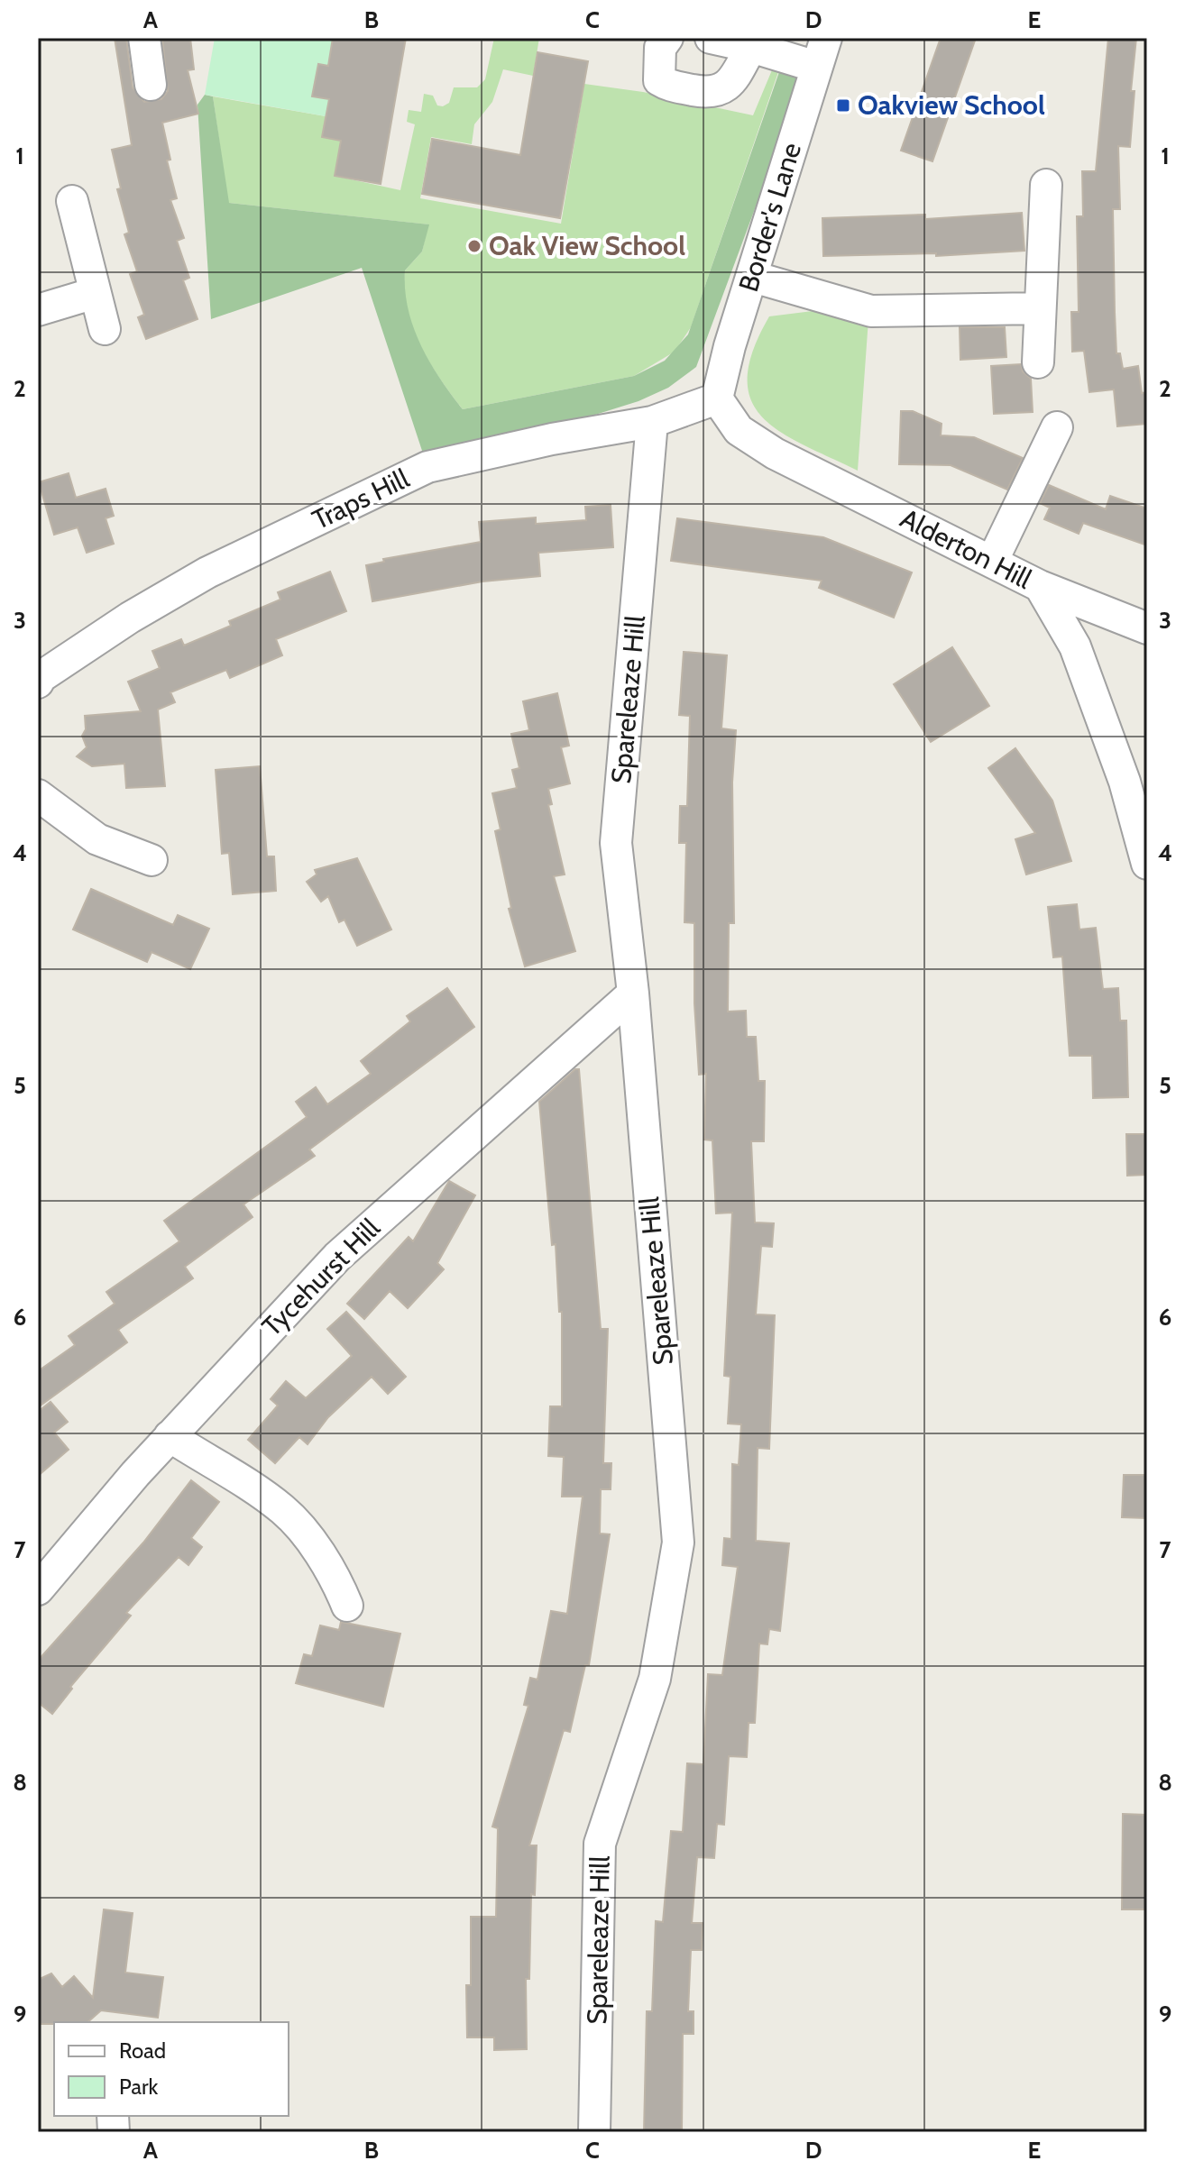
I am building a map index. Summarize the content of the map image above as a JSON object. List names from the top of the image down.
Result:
{
  "streets": {
    "street": [
      "Border's Lane",
      "Traps Hill",
      "Alderton Hill",
      "Spareleaze Hill",
      "Tycehurst Hill"
    ]
  },
  "crossings": [
    ["Border's Lane", "Traps Hill"],
    ["Border's Lane", "Alderton Hill"],
    ["Traps Hill", "Alderton Hill"],
    ["Traps Hill", "Spareleaze Hill"],
    ["Spareleaze Hill", "Tycehurst Hill"]
  ],
  "places": {
    "transit": ["Oakview School"],
    "other": ["Oak View School"]
  },
  "legend": ["Road", "Park"],
  "grid": {
    "columns": [
      "A",
      "B",
      "C",
      "D",
      "E"
    ],
    "rows": [
      "1",
      "2",
      "3",
      "4",
      "5",
      "6",
      "7",
      "8",
      "9"
    ]
  }
}
